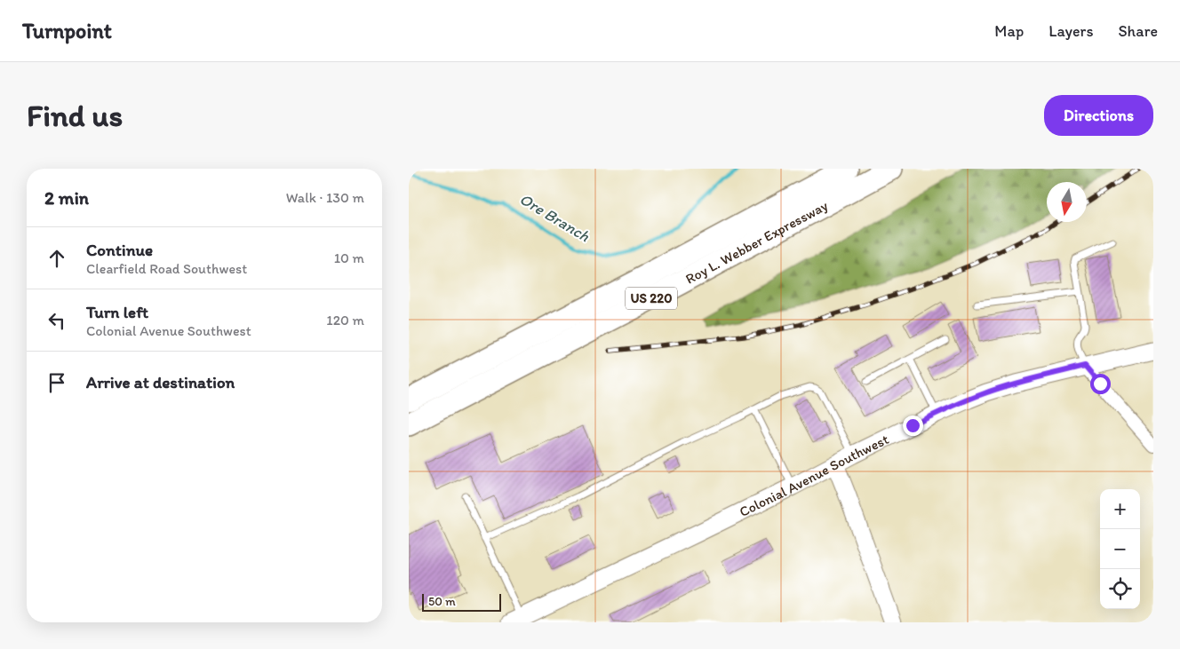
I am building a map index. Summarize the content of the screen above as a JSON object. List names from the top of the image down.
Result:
{
  "streets": {
    "highway": ["Roy L. Webber Expressway", "US 220"],
    "main road": ["Colonial Avenue Southwest"]
  },
  "water": ["Ore Branch"],
  "scale_bar": "50 m",
  "north": "bottom",
  "page": {
    "header": "Turnpoint",
    "nav": ["Map", "Layers", "Share"],
    "buttons": "Directions",
    "title": "Find us",
    "heading": ["2 min", "Walk · 130 m"],
    "list": [
      ["Continue", "Clearfield Road Southwest", "10 m"],
      ["Turn left", "Colonial Avenue Southwest", "120 m"],
      "Arrive at destination"
    ],
    "map_buttons": ["+", "−"],
    "scale": "50 m"
  }
}
